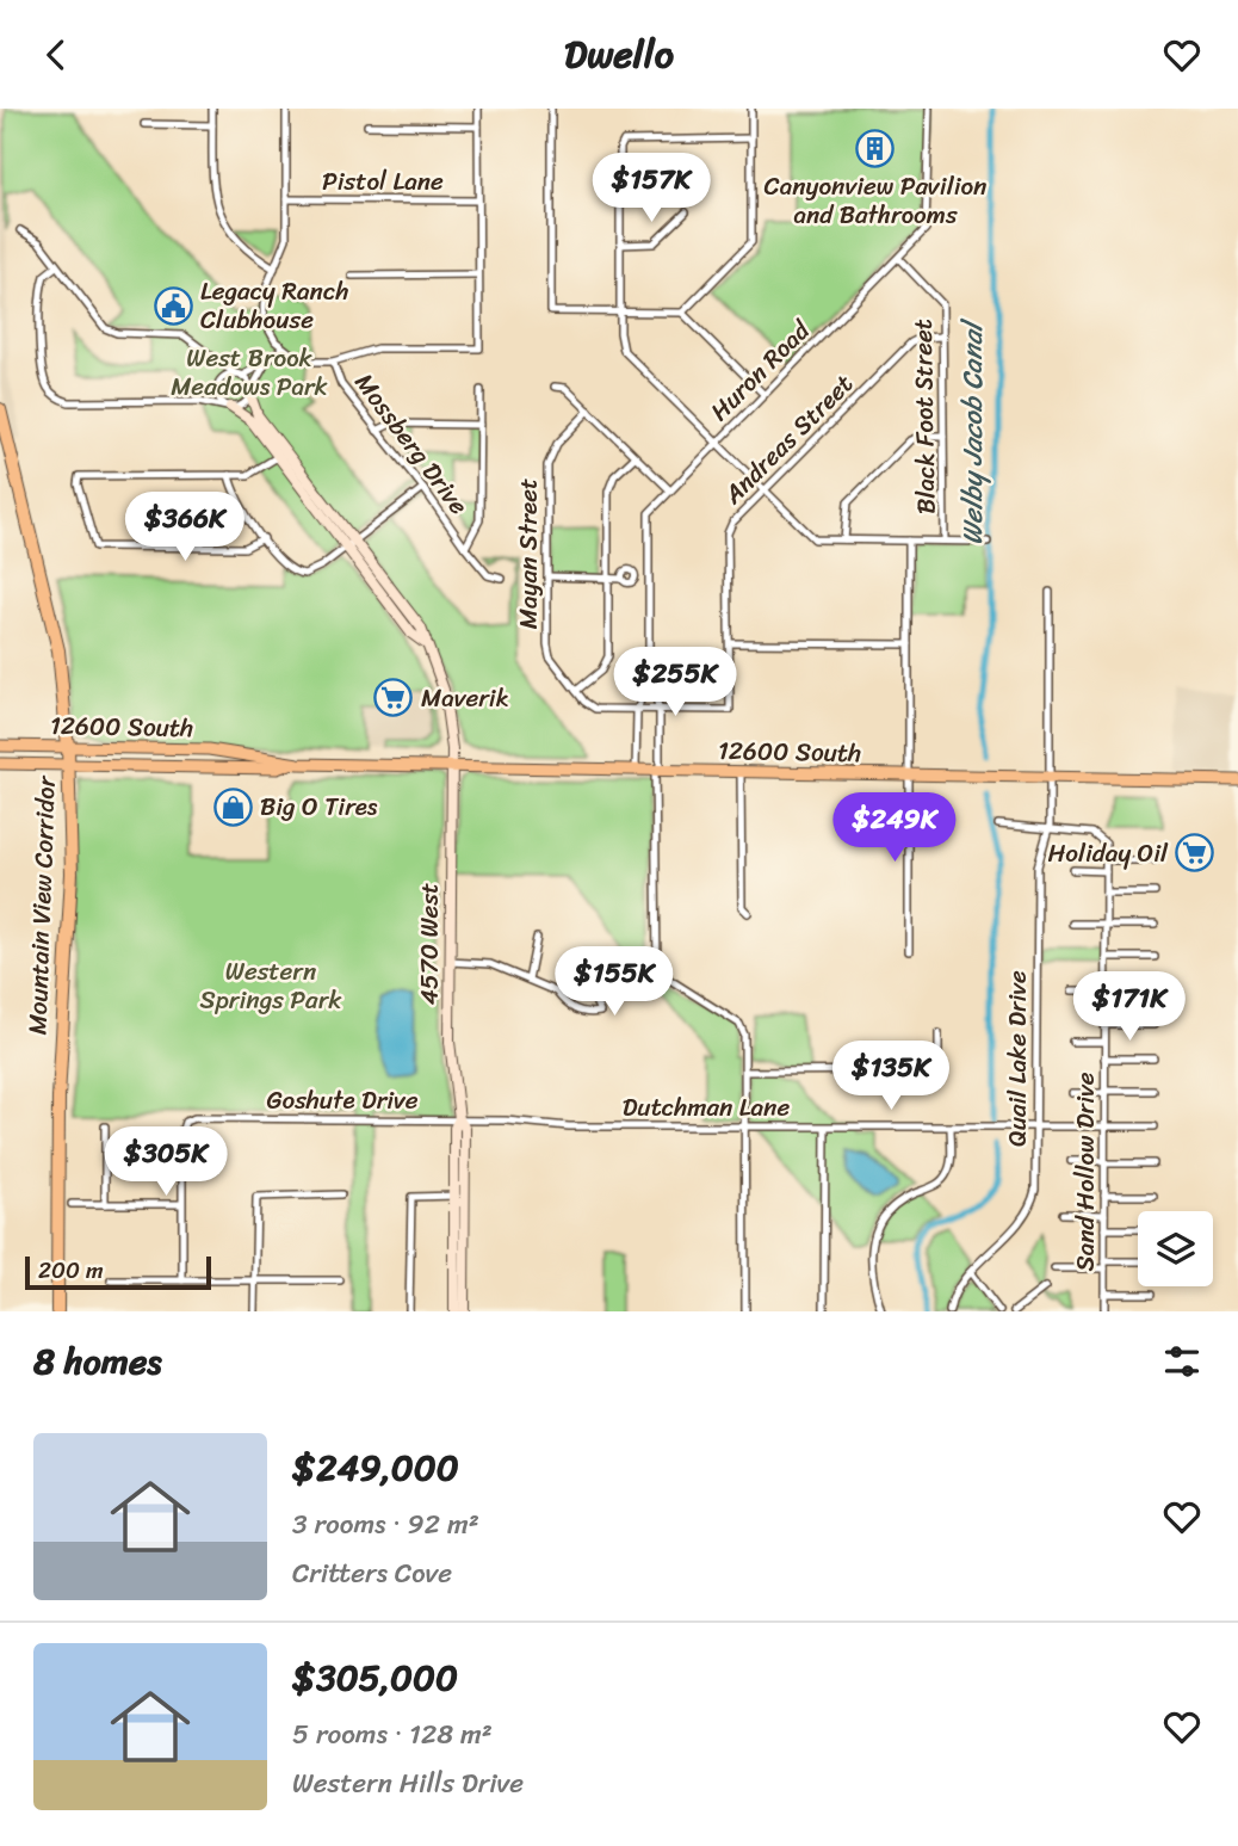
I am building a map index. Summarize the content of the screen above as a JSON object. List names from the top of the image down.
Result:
{
  "streets": {
    "highway": ["Mountain View Corridor"],
    "main road": ["12600 South", "4570 West"],
    "street": [
      "Pistol Lane",
      "Huron Road",
      "Black Foot Street",
      "Andreas Street",
      "Mossberg Drive",
      "Mayan Street",
      "Quail Lake Drive",
      "Goshute Drive",
      "Dutchman Lane",
      "Sand Hollow Drive"
    ]
  },
  "crossings": [
    ["Huron Road", "Black Foot Street"],
    ["Huron Road", "Mayan Street"],
    ["Huron Road", "12600 South"],
    ["Black Foot Street", "Andreas Street"],
    ["Andreas Street", "Mayan Street"],
    ["12600 South", "Mountain View Corridor"],
    ["12600 South", "4570 West"],
    ["12600 South", "Quail Lake Drive"],
    ["4570 West", "Goshute Drive"],
    ["4570 West", "Dutchman Lane"],
    ["Quail Lake Drive", "Dutchman Lane"],
    ["Goshute Drive", "Dutchman Lane"],
    ["Dutchman Lane", "Sand Hollow Drive"]
  ],
  "water": ["Welby Jacob Canal"],
  "parks": ["West Brook Meadows Park", "Western Springs Park"],
  "places": {
    "building": ["Canyonview Pavilion and Bathrooms"],
    "public building": ["Legacy Ranch Clubhouse"],
    "supermarket": ["Maverik", "Holiday Oil"],
    "shop": ["Big O Tires"]
  },
  "scale_bar": "200 m",
  "page": {
    "header": "Dwello",
    "price": [
      "$157K",
      "$366K",
      "$255K",
      "$249K",
      "$155K",
      "$171K",
      "$135K",
      "$305K"
    ],
    "scale": "200 m",
    "heading": "8 homes",
    "list": [
      {
        "name": "$249,000",
        "note": "3 rooms · 92 m² · Critters Cove"
      },
      {
        "name": "$305,000",
        "note": "5 rooms · 128 m² · Western Hills Drive"
      }
    ]
  }
}
